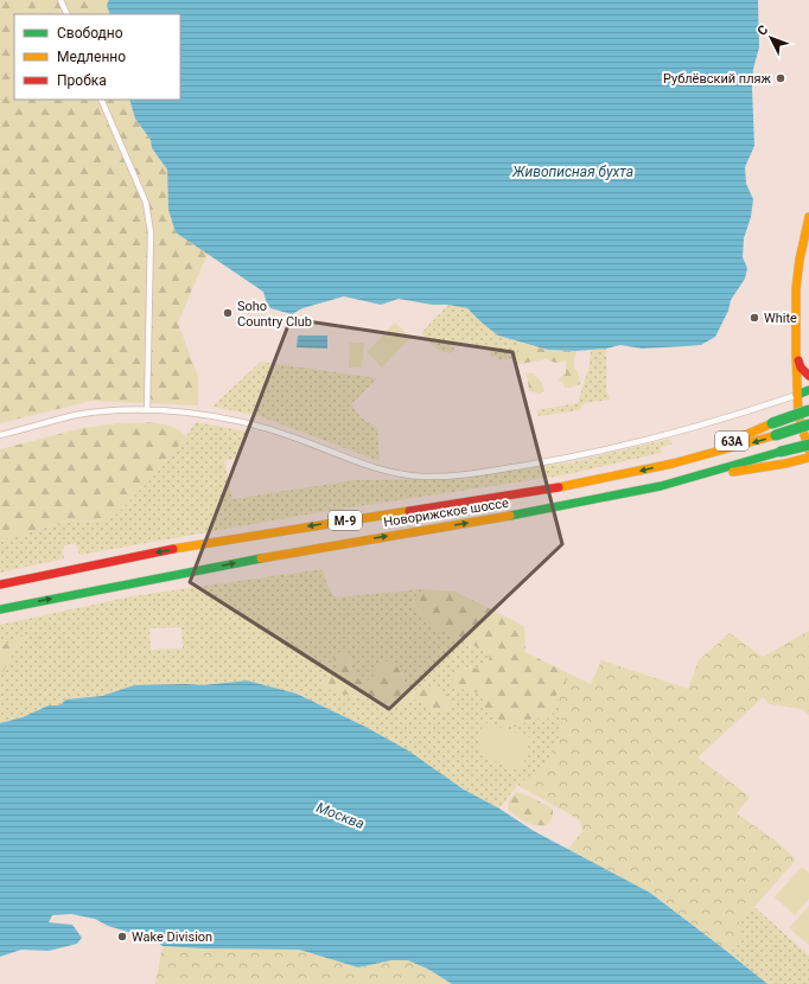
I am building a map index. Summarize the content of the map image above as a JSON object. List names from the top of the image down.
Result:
{
  "streets": {
    "main road": ["63A", "Новорижское шоссе", "М-9"]
  },
  "crossings": [
    ["63A", "Новорижское шоссе"]
  ],
  "water": ["Живописная бухта", "Москва"],
  "places": [
    "Рублёвский пляж",
    "Soho Country Club",
    "White",
    "Wake Division"
  ],
  "legend": ["Свободно", "Медленно", "Пробка"],
  "north": "top left"
}
